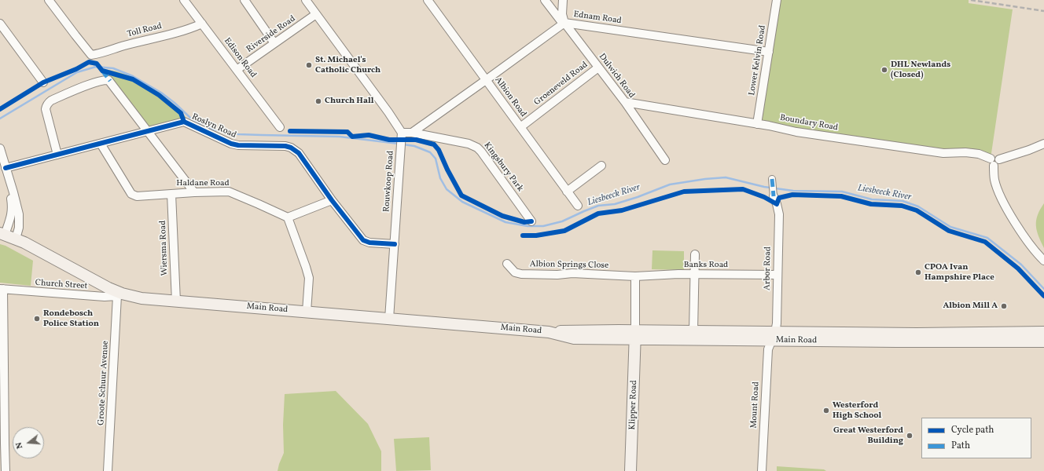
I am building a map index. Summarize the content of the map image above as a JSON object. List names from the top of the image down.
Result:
{
  "streets": {
    "main road": ["Main Road", "Klipper Road"],
    "street": [
      "Ednam Road",
      "Toll Road",
      "Riverside Road",
      "Edison Road",
      "Lower Kelvin Road",
      "Dulwich Road",
      "Groeneveld Road",
      "Albion Road",
      "Boundary Road",
      "Roslyn Road",
      "Kingsbury Park",
      "Rouwkoop Road",
      "Haldane Road",
      "Wiersma Road",
      "Albion Springs Close",
      "Banks Road",
      "Arbor Road",
      "Church Street",
      "Groote Schuur Avenue",
      "Mount Road"
    ]
  },
  "crossings": [
    ["Ednam Road", "Lower Kelvin Road"],
    ["Ednam Road", "Dulwich Road"],
    ["Ednam Road", "Albion Road"],
    ["Ednam Road", "Kingsbury Park"],
    ["Toll Road", "Edison Road"],
    ["Riverside Road", "Edison Road"],
    ["Lower Kelvin Road", "Boundary Road"],
    ["Dulwich Road", "Groeneveld Road"],
    ["Dulwich Road", "Boundary Road"],
    ["Groeneveld Road", "Albion Road"],
    ["Roslyn Road", "Rouwkoop Road"],
    ["Roslyn Road", "Haldane Road"],
    ["Rouwkoop Road", "Main Road"],
    ["Haldane Road", "Wiersma Road"],
    ["Wiersma Road", "Main Road"],
    ["Albion Springs Close", "Banks Road"],
    ["Banks Road", "Arbor Road"],
    ["Arbor Road", "Main Road"],
    ["Arbor Road", "Mount Road"],
    ["Church Street", "Main Road"],
    ["Church Street", "Groote Schuur Avenue"],
    ["Main Road", "Groote Schuur Avenue"],
    ["Main Road", "Klipper Road"],
    ["Main Road", "Mount Road"]
  ],
  "water": ["Liesbeeck River"],
  "places": [
    "St. Michael's Catholic Church",
    "DHL Newlands (Closed)",
    "Church Hall",
    "CPOA Ivan Hampshire Place",
    "Albion Mill A",
    "Rondebosch Police Station",
    "Westerford High School",
    "Great Westerford Building"
  ],
  "legend": ["Cycle path", "Path"],
  "north": "left"
}
